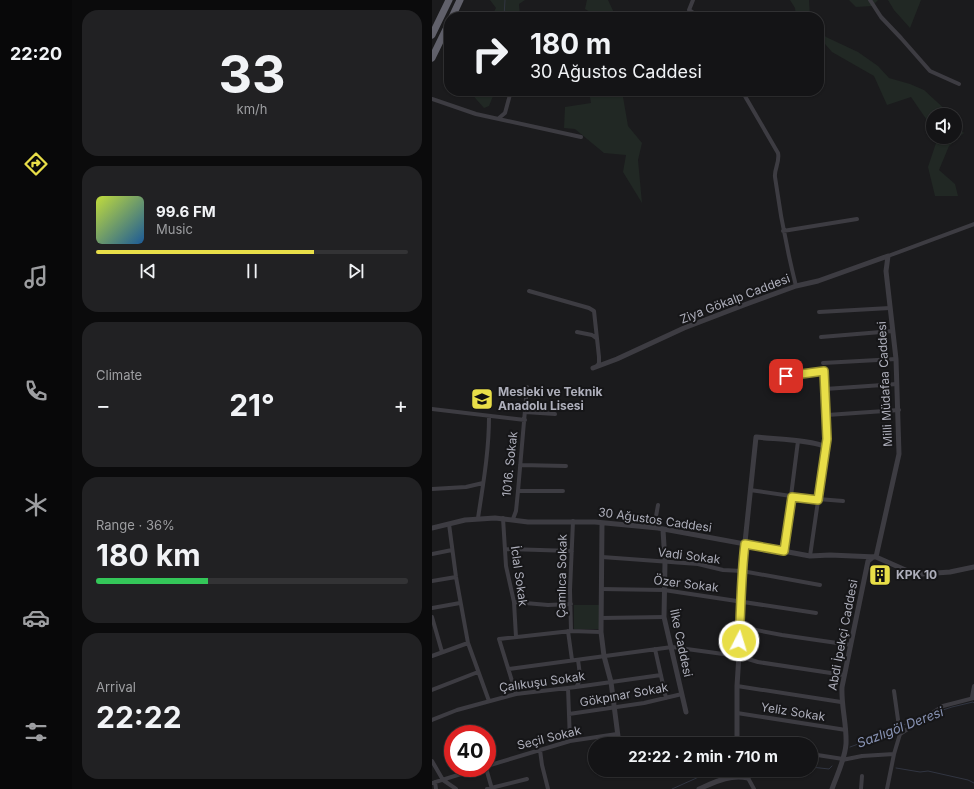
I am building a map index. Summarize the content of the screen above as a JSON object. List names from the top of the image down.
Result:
{
  "streets": {
    "street": [
      "Ziya Gökalp Caddesi",
      "Milli Müdafaa Caddesi",
      "1016. Sokak",
      "30 Ağustos Caddesi",
      "Vadi Sokak",
      "İclal Sokak",
      "Çamlıca Sokak",
      "Özer Sokak",
      "Abdi İpekçi Caddesi",
      "İlke Caddesi",
      "Çalıkuşu Sokak",
      "Gökpınar Sokak",
      "Yeliz Sokak",
      "Seçil Sokak"
    ]
  },
  "crossings": [
    ["Ziya Gökalp Caddesi", "Milli Müdafaa Caddesi"],
    ["Milli Müdafaa Caddesi", "30 Ağustos Caddesi"],
    ["Milli Müdafaa Caddesi", "Abdi İpekçi Caddesi"],
    ["1016. Sokak", "30 Ağustos Caddesi"],
    ["30 Ağustos Caddesi", "İclal Sokak"],
    ["30 Ağustos Caddesi", "Çamlıca Sokak"],
    ["30 Ağustos Caddesi", "Abdi İpekçi Caddesi"],
    ["30 Ağustos Caddesi", "İlke Caddesi"],
    ["Vadi Sokak", "İlke Caddesi"],
    ["Özer Sokak", "İlke Caddesi"],
    ["Abdi İpekçi Caddesi", "Yeliz Sokak"],
    ["İlke Caddesi", "Gökpınar Sokak"]
  ],
  "water": ["Sazlıgöl Deresi"],
  "places": {
    "school or university": ["Mesleki ve Teknik Anadolu Lisesi"],
    "building": ["KPK 10"]
  },
  "page": {
    "tabs": "22:20",
    "tile": [
      ["33", "km/h"],
      "Climate",
      ["Range · 36%", "180 km"],
      ["Arrival", "22:22"]
    ],
    "turn": ["180 m", "30 Ağustos Caddesi"],
    "song": ["99.6 FM", "Music"],
    "heat": ["−", "21°", "+"],
    "limit": "40",
    "trip": "22:22 · 2 min · 710 m"
  }
}
